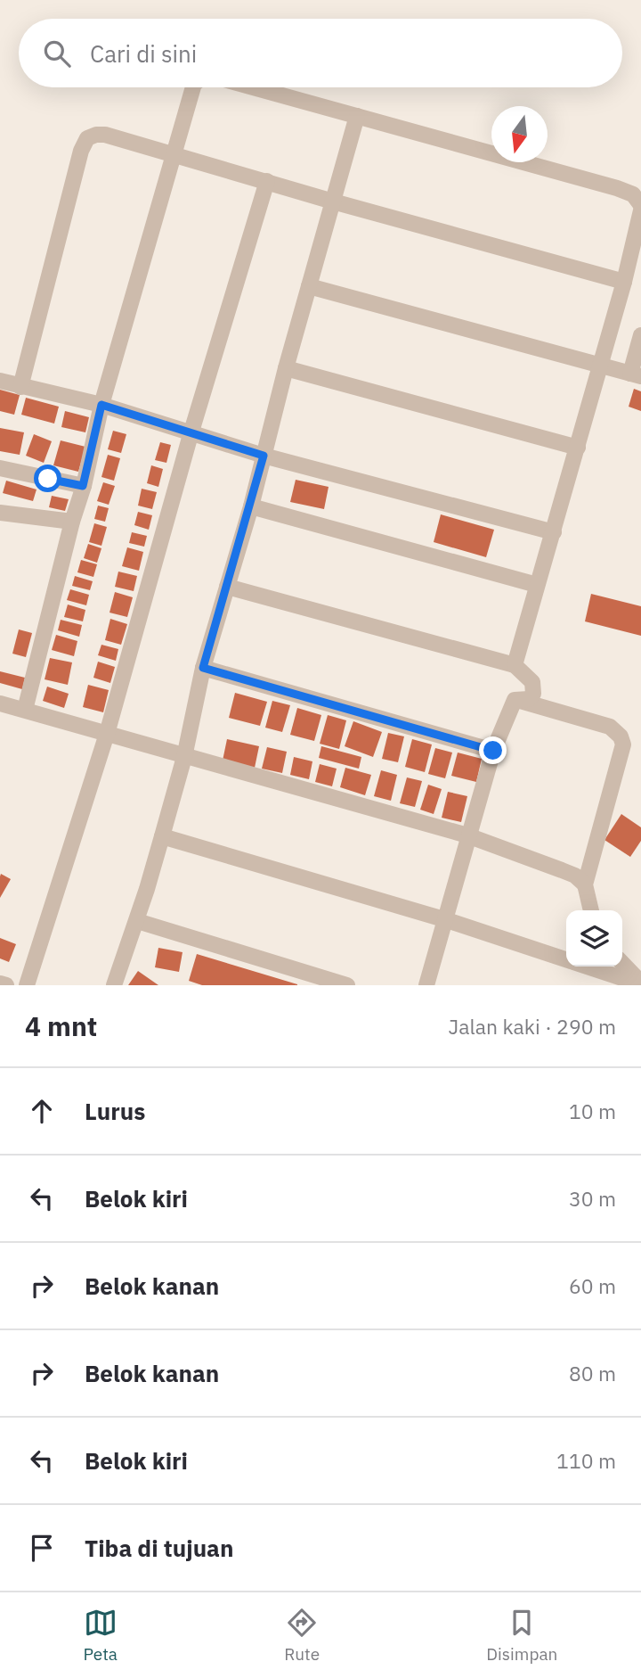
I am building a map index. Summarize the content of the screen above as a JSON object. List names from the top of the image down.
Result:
{
  "north": "bottom",
  "page": {
    "search": "Cari di sini",
    "heading": ["4 mnt", "Jalan kaki · 290 m"],
    "list": [
      ["Lurus", "10 m"],
      ["Belok kiri", "30 m"],
      ["Belok kanan", "60 m"],
      ["Belok kanan", "80 m"],
      ["Belok kiri", "110 m"],
      "Tiba di tujuan"
    ],
    "nav": ["Peta", "Rute", "Disimpan"]
  }
}
